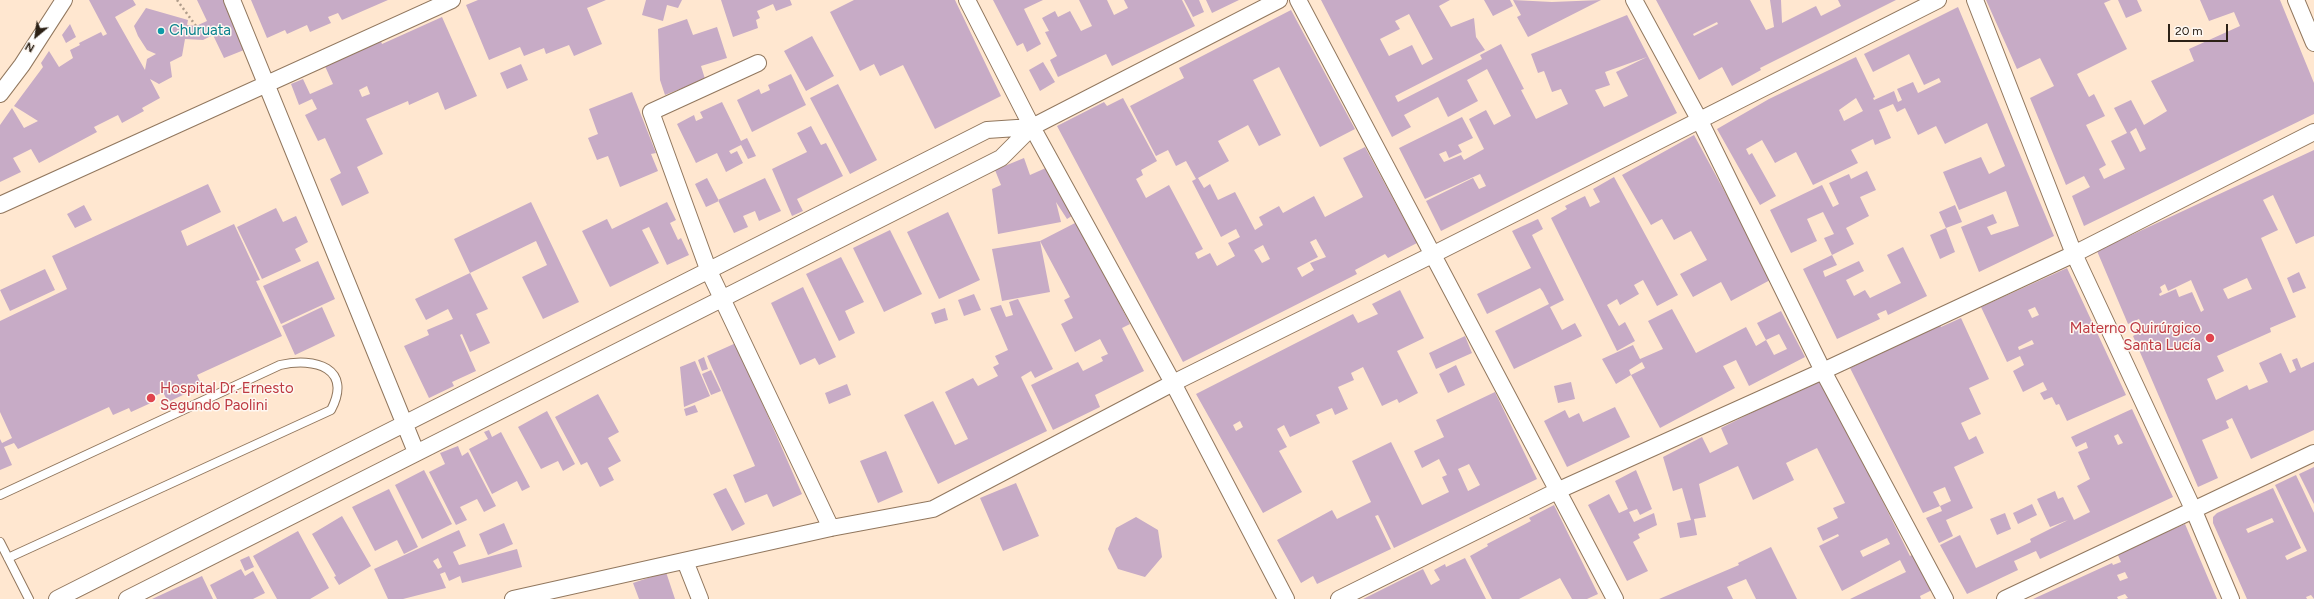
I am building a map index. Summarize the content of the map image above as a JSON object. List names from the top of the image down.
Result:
{
  "places": ["Churuata", "Materno Quirúrgico Santa Lucía", "Hospital Dr. Ernesto Segundo Paolini"],
  "scale_bar": "20 m",
  "north": "bottom left"
}
